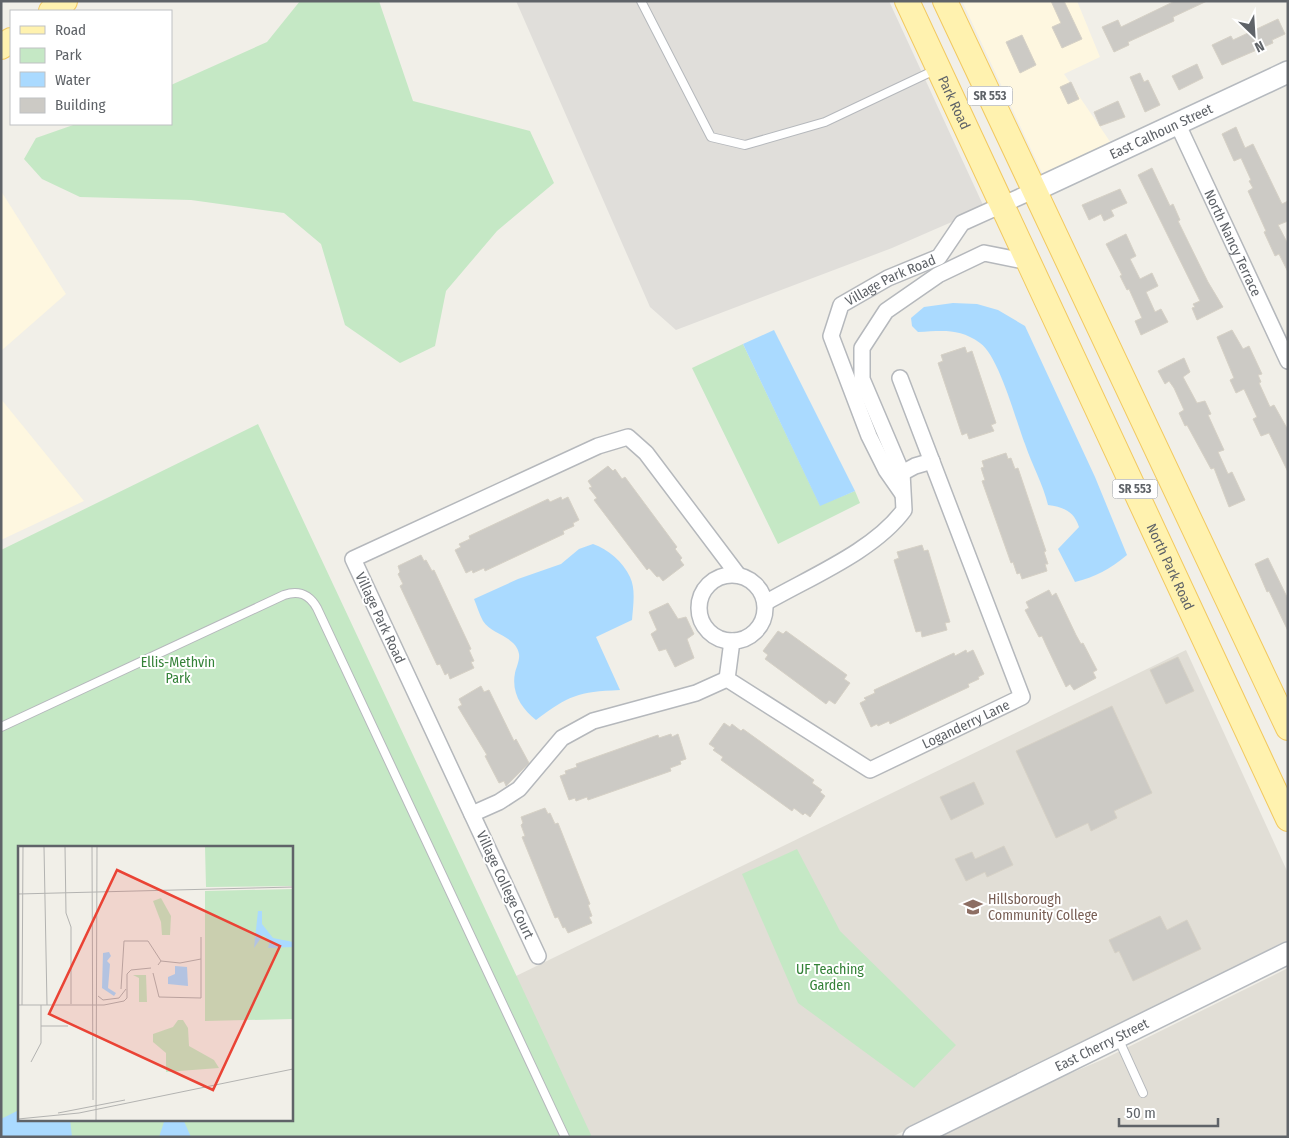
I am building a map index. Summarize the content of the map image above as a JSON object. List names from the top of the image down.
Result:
{
  "streets": {
    "main road": ["SR 553", "Park Road", "North Park Road"],
    "street": [
      "East Calhoun Street",
      "North Nancy Terrace",
      "Village Park Road",
      "Loganderry Lane",
      "Village College Court",
      "East Cherry Street"
    ]
  },
  "crossings": [
    ["SR 553", "East Calhoun Street"],
    ["SR 553", "Village Park Road"],
    ["Park Road", "Village Park Road"],
    ["Park Road", "North Park Road"],
    ["East Calhoun Street", "North Nancy Terrace"],
    ["East Calhoun Street", "Village Park Road"],
    ["Village Park Road", "North Park Road"],
    ["Village Park Road", "Village College Court"]
  ],
  "parks": ["Ellis-Methvin Park", "UF Teaching Garden"],
  "places": {
    "school or university": ["Hillsborough Community College"]
  },
  "legend": [
    "Road",
    "Park",
    "Water",
    "Building"
  ],
  "scale_bar": "50 m",
  "north": "bottom right"
}
